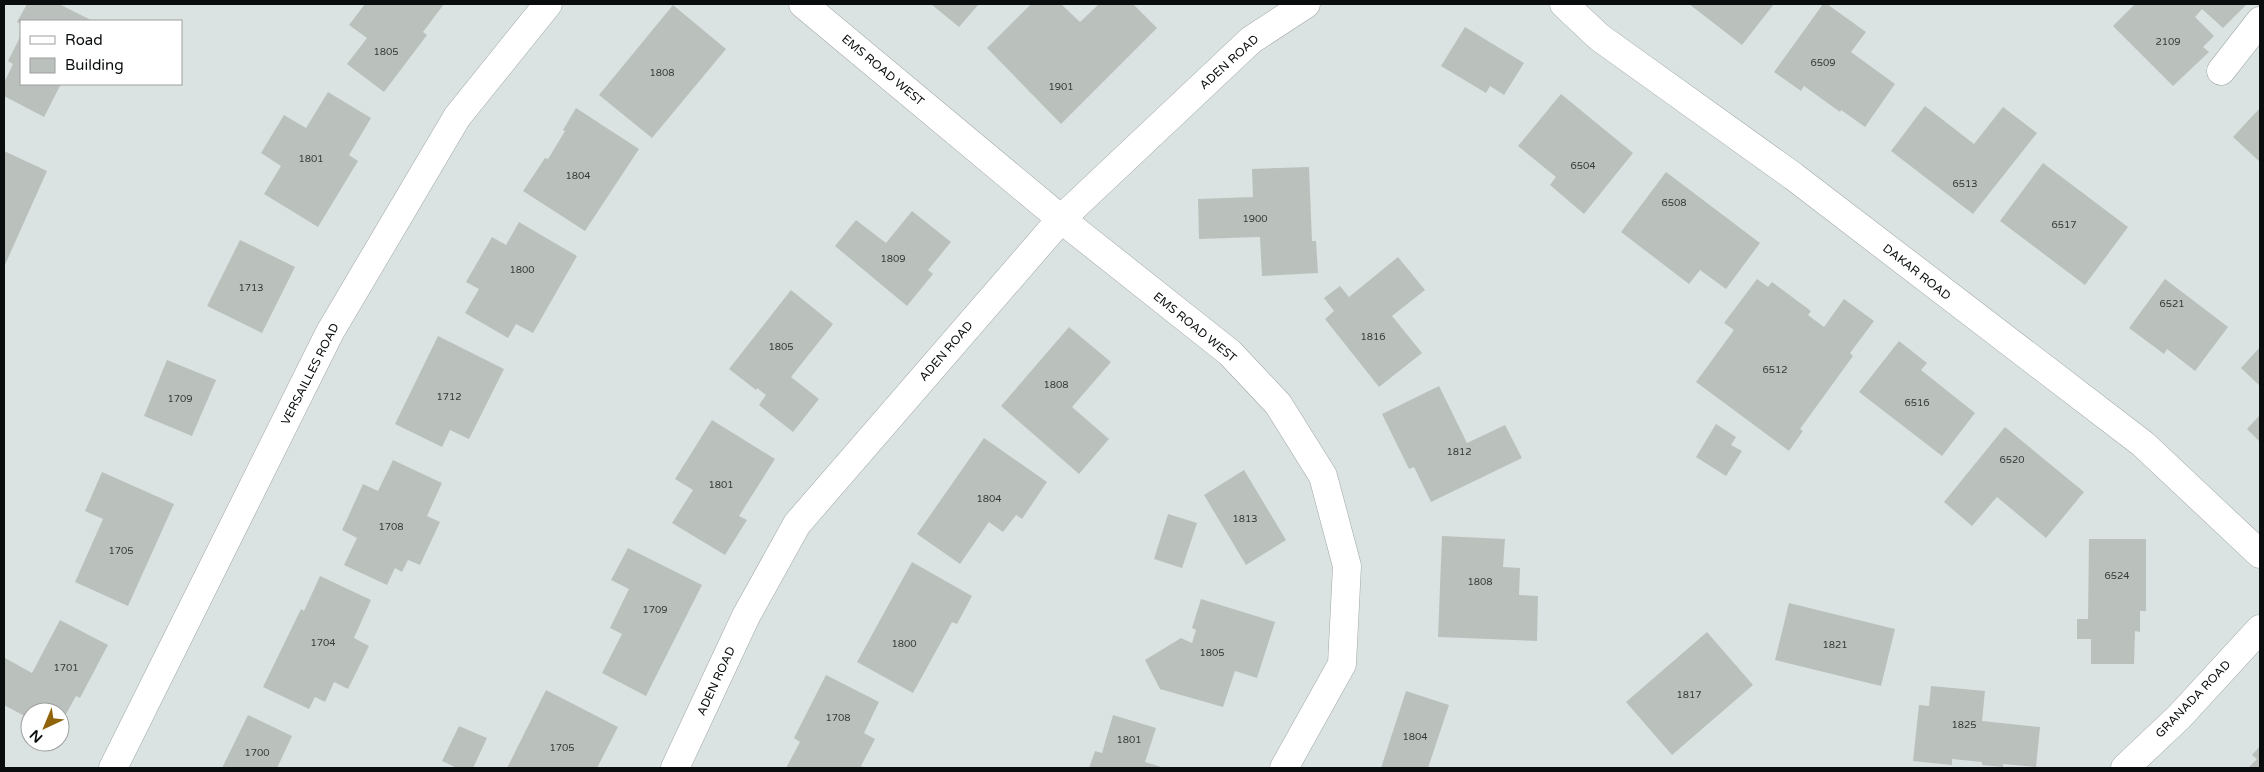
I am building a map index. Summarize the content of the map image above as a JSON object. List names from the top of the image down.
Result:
{
  "streets": {
    "street": [
      "ADEN ROAD",
      "EMS ROAD WEST",
      "DAKAR ROAD",
      "VERSAILLES ROAD",
      "GRANADA ROAD"
    ]
  },
  "crossings": [
    ["ADEN ROAD", "EMS ROAD WEST"]
  ],
  "house_numbers": [
    "2109",
    "1805",
    "6509",
    "1808",
    "1901",
    "1801",
    "6504",
    "1804",
    "6513",
    "6508",
    "1900",
    "6517",
    "1809",
    "1800",
    "1713",
    "6521",
    "1816",
    "1805",
    "6512",
    "1808",
    "1712",
    "1709",
    "6516",
    "1812",
    "6520",
    "1801",
    "1804",
    "1813",
    "1708",
    "1705",
    "6524",
    "1808",
    "1709",
    "1704",
    "1800",
    "1821",
    "1805",
    "1701",
    "1817",
    "1708",
    "1825",
    "1804",
    "1801",
    "1705",
    "1700"
  ],
  "legend": ["Road", "Building"],
  "north": "bottom left"
}
